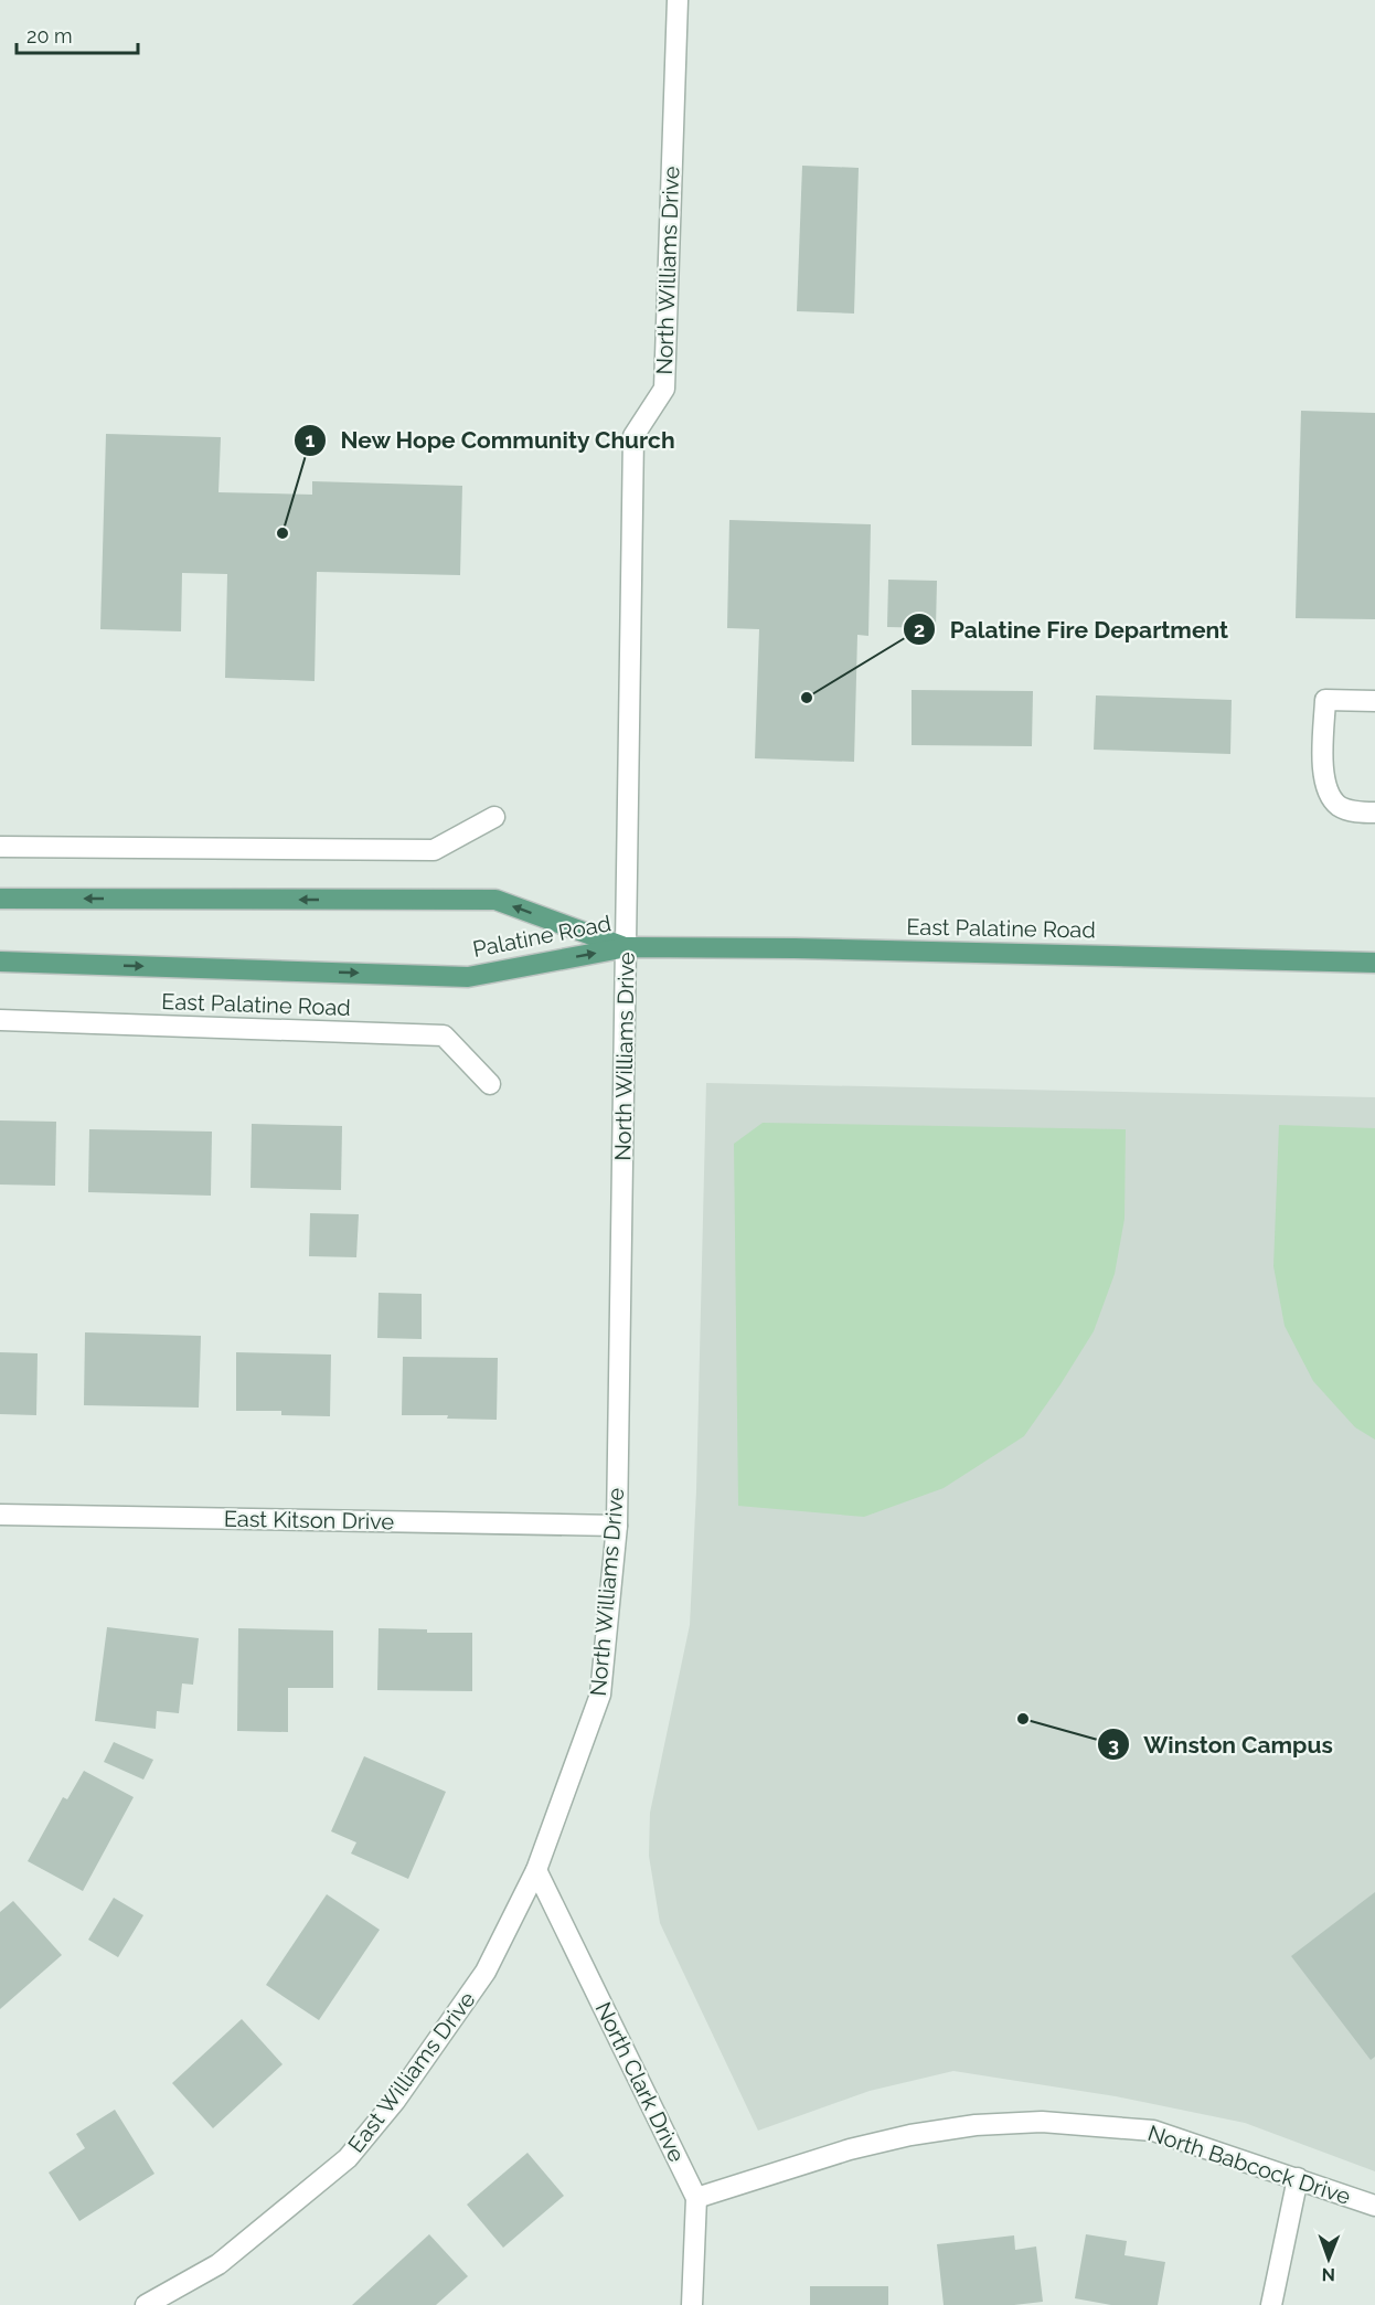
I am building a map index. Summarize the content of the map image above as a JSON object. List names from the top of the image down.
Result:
{
  "streets": {
    "main road": ["East Palatine Road", "Palatine Road"],
    "street": [
      "North Williams Drive",
      "East Kitson Drive",
      "East Williams Drive",
      "North Clark Drive",
      "North Babcock Drive"
    ]
  },
  "crossings": [
    ["North Williams Drive", "East Palatine Road"],
    ["North Williams Drive", "Palatine Road"],
    ["North Williams Drive", "East Kitson Drive"],
    ["North Williams Drive", "East Williams Drive"],
    ["North Williams Drive", "North Clark Drive"],
    ["East Palatine Road", "Palatine Road"],
    ["East Williams Drive", "North Clark Drive"],
    ["North Clark Drive", "North Babcock Drive"]
  ],
  "places": ["New Hope Community Church", "Palatine Fire Department", "Winston Campus"],
  "scale_bar": "20 m",
  "north": "bottom"
}
